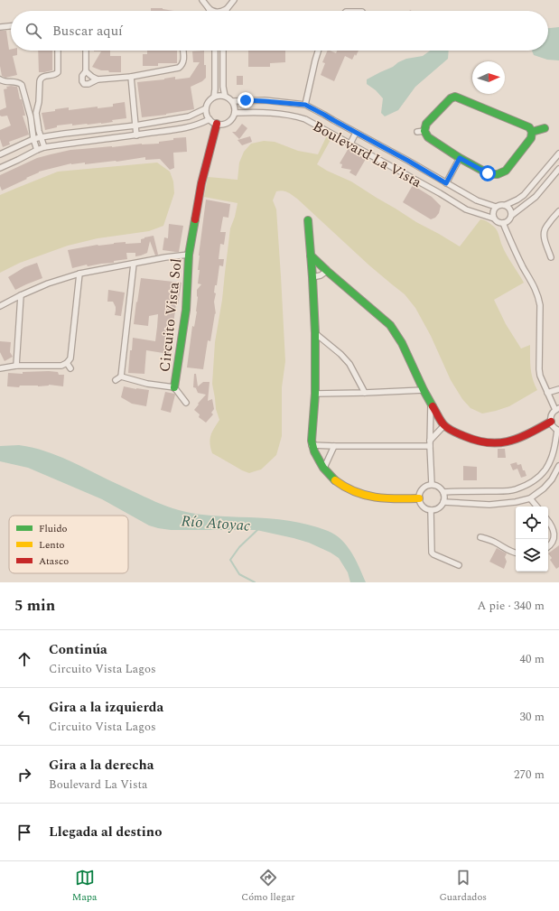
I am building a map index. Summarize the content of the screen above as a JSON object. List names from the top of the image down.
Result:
{
  "streets": {
    "street": ["Boulevard La Vista", "Circuito Vista Sol"]
  },
  "crossings": [
    ["Boulevard La Vista", "Circuito Vista Sol"]
  ],
  "water": ["Río Atoyac"],
  "legend": ["Fluido", "Lento", "Atasco"],
  "north": "right",
  "page": {
    "search": "Buscar aquí",
    "heading": ["5 min", "A pie · 340 m"],
    "list": [
      ["Continúa", "Circuito Vista Lagos", "40 m"],
      ["Gira a la izquierda", "Circuito Vista Lagos", "30 m"],
      ["Gira a la derecha", "Boulevard La Vista", "270 m"],
      "Llegada al destino"
    ],
    "nav": ["Mapa", "Cómo llegar", "Guardados"]
  }
}
